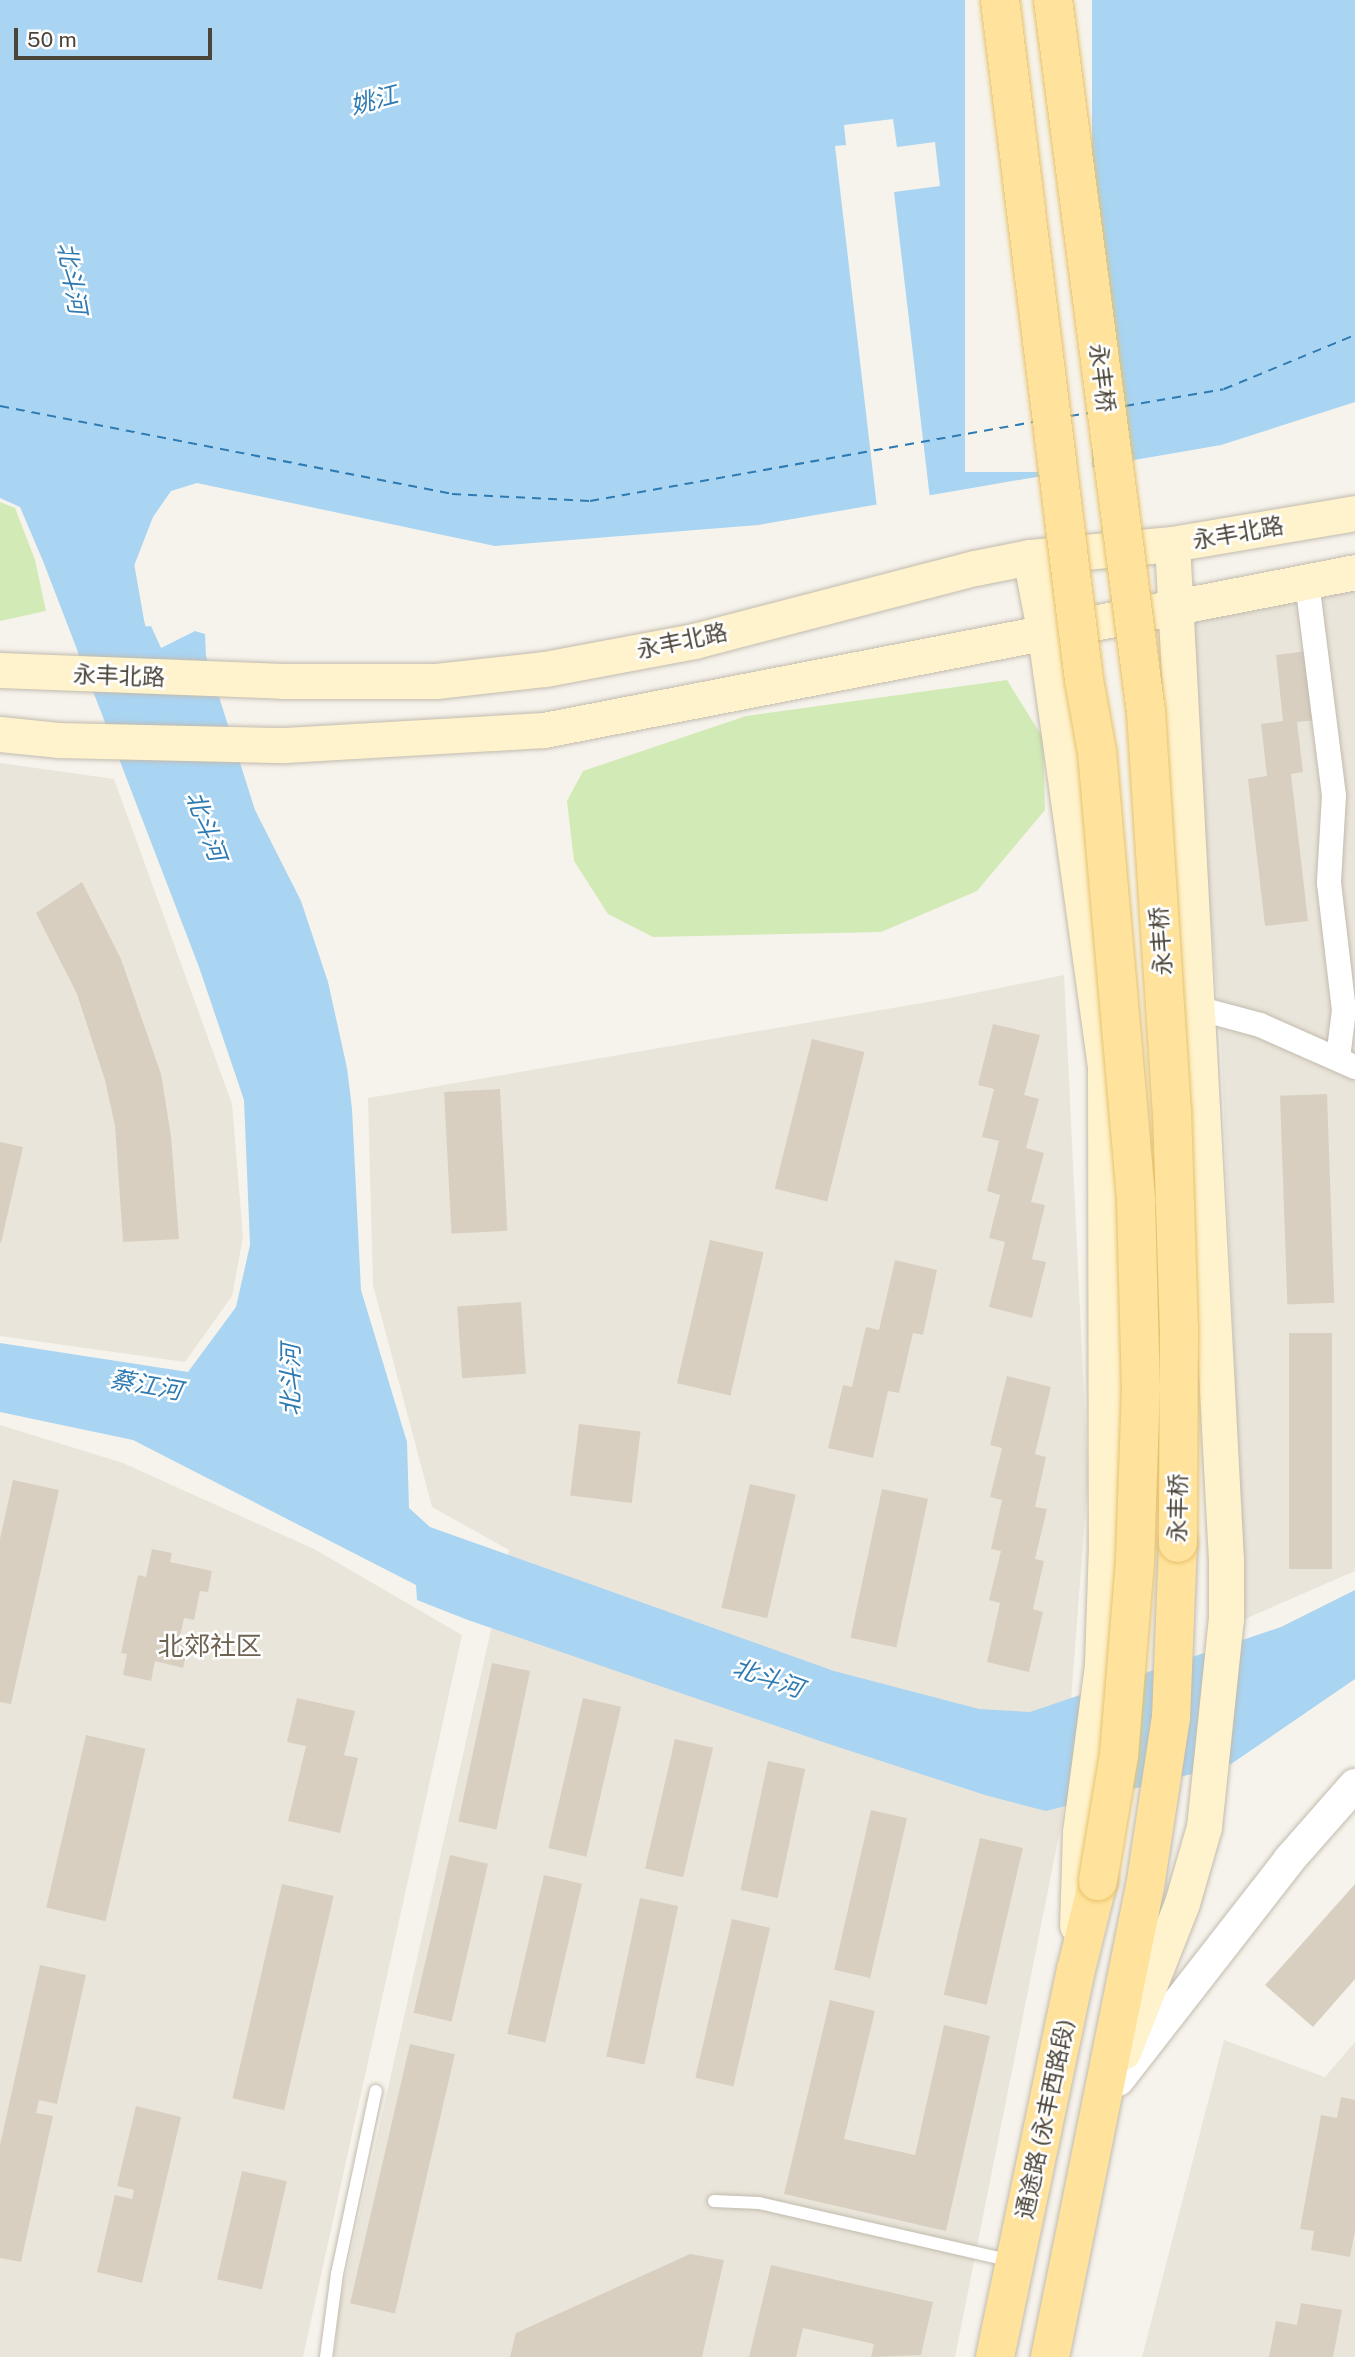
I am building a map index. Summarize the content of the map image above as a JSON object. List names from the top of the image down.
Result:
{
  "streets": {
    "main road": ["永丰桥", "永丰北路", "通途路 (永丰西路段)"]
  },
  "crossings": [
    ["永丰桥", "通途路 (永丰西路段)"]
  ],
  "districts": ["北郊社区"],
  "water": ["姚江", "北斗河", "蔡江河"],
  "scale_bar": "50 m"
}
